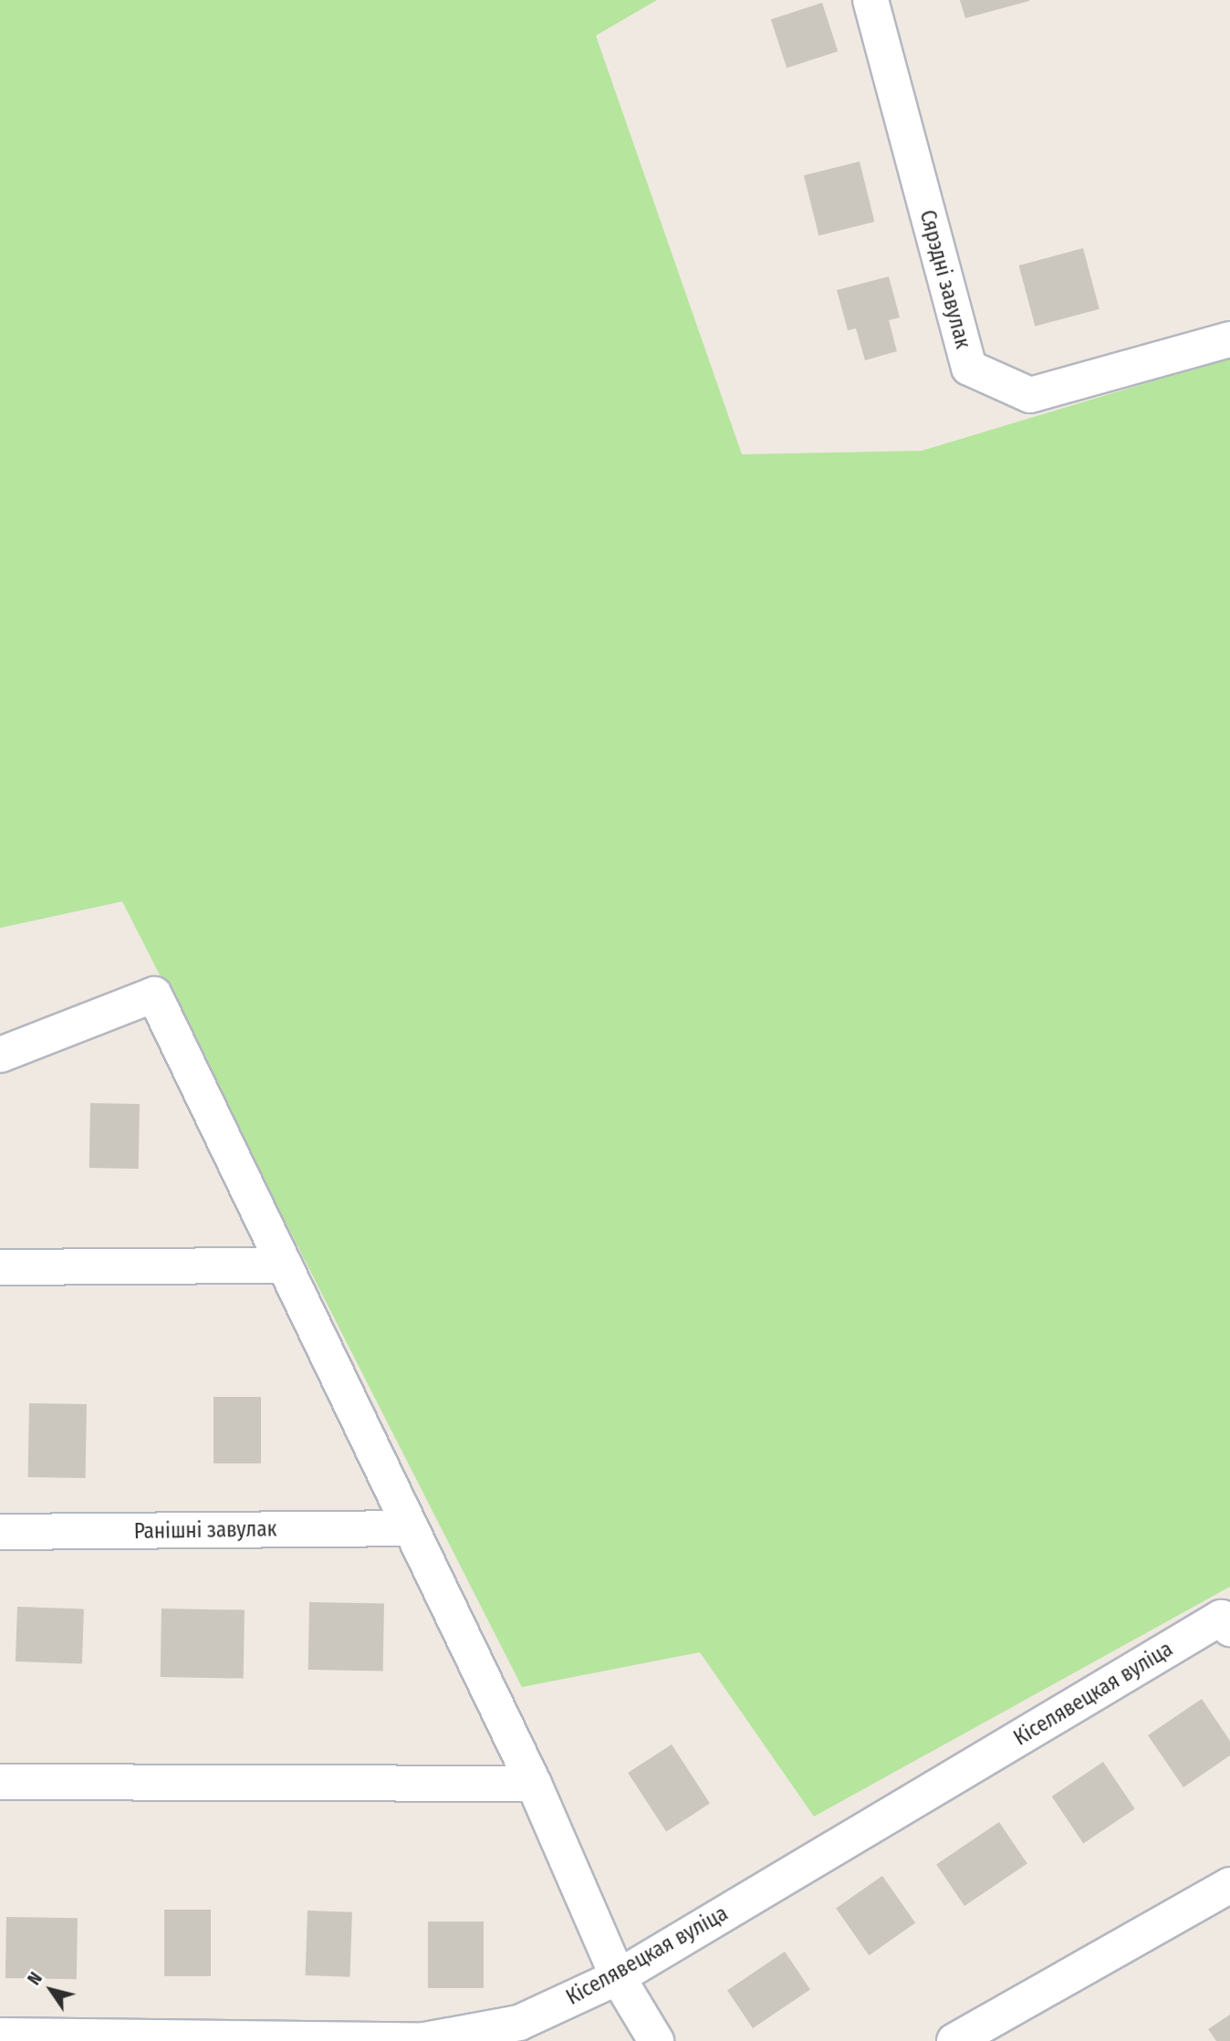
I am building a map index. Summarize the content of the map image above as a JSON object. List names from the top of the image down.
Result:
{
  "streets": {
    "street": ["Сярэдні завулак", "Ранішні завулак", "Кіселявецкая вуліца"]
  },
  "north": "top left"
}
